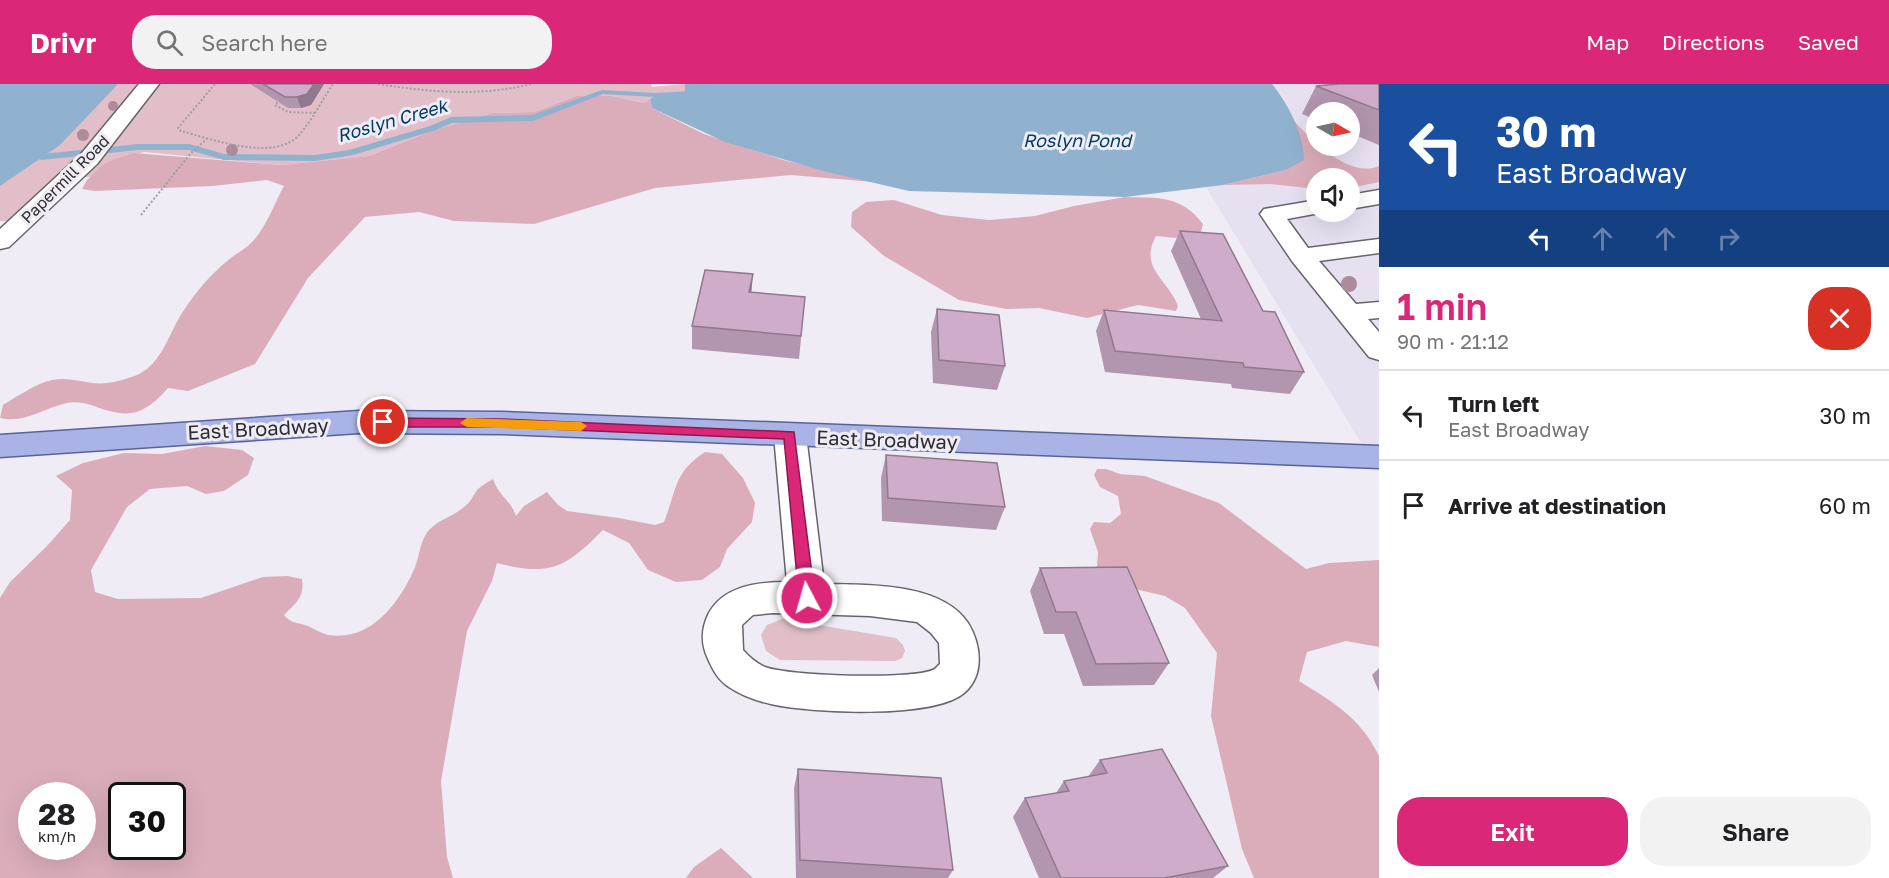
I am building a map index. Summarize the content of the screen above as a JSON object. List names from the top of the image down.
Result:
{
  "streets": {
    "main road": ["East Broadway"],
    "street": ["Papermill Road"]
  },
  "water": ["Roslyn Creek", "Roslyn Pond"],
  "north": "right",
  "page": {
    "header": "Drivr",
    "search": "Search here",
    "nav": ["Map", "Directions", "Saved"],
    "turn": ["30 m", "East Broadway"],
    "heading": ["1 min", "90 m · 21:12"],
    "list": [
      {
        "name": "Turn left",
        "note": "East Broadway",
        "value": "30 m"
      },
      {
        "name": "Arrive at destination",
        "value": "60 m"
      }
    ],
    "speed": "28 km/h",
    "limit": "30",
    "buttons": ["Exit", "Share"]
  }
}
